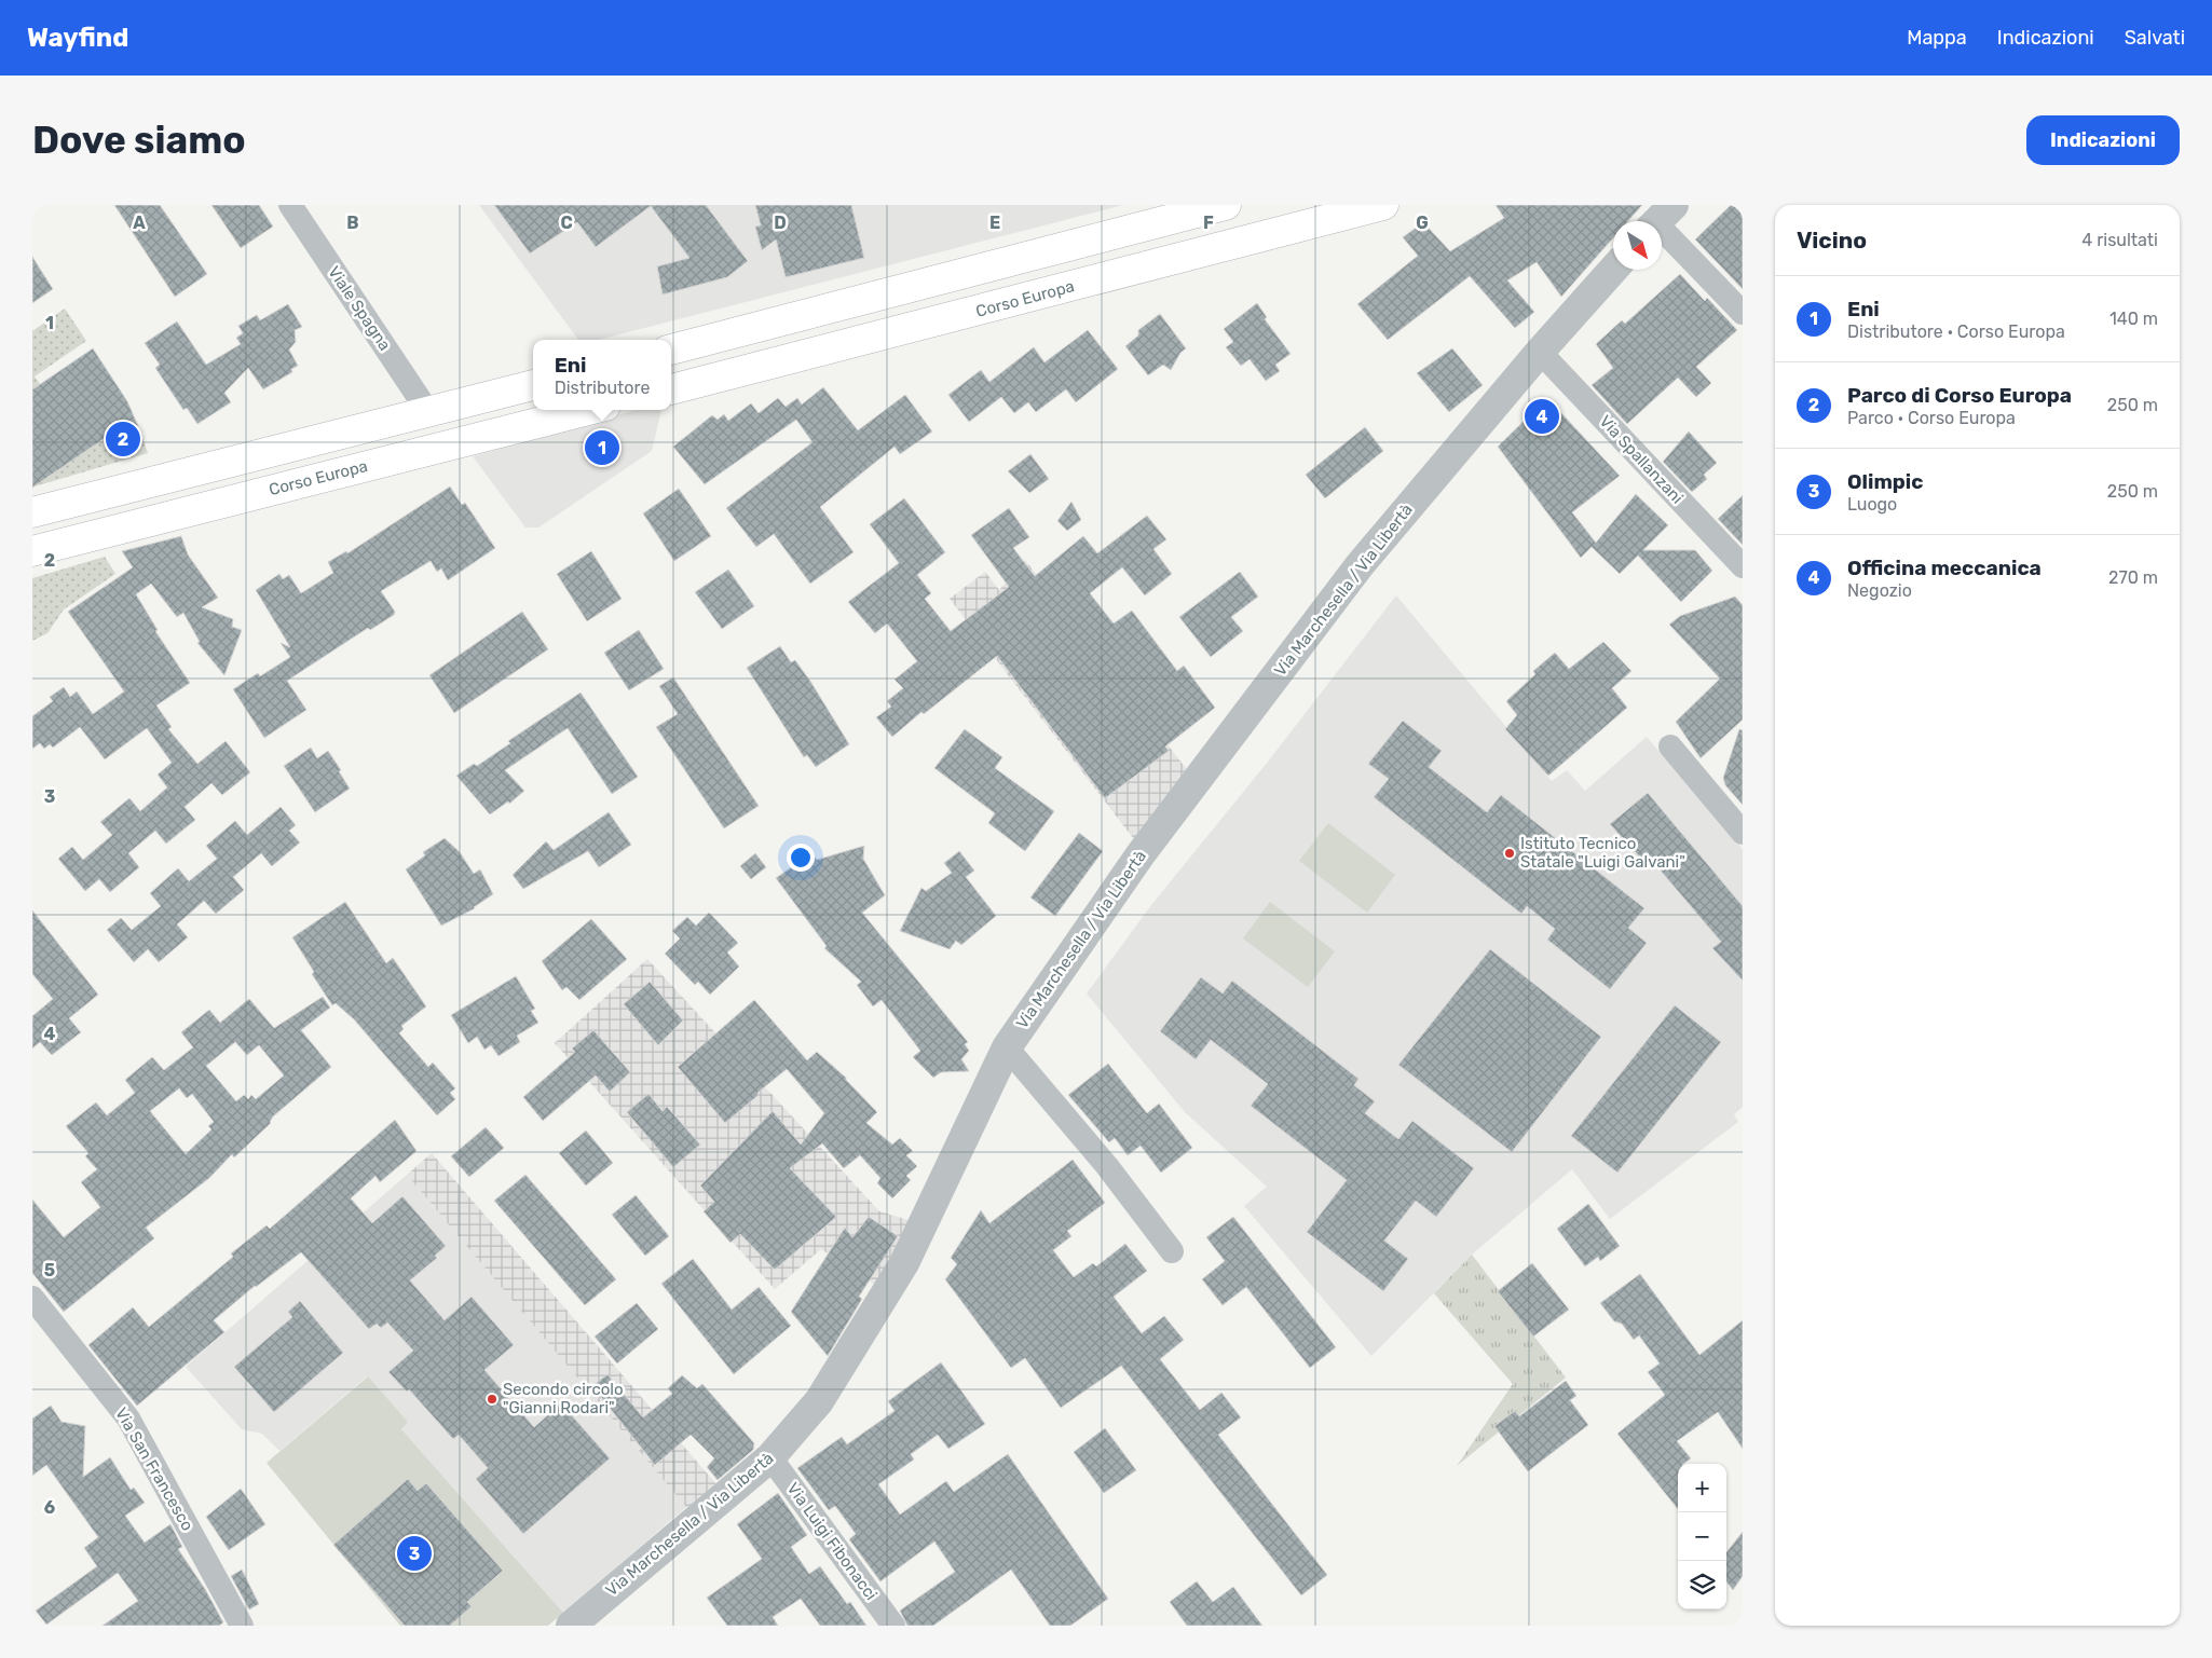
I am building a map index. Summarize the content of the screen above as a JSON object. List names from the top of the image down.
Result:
{
  "streets": {
    "main road": ["Corso Europa"],
    "street": [
      "Viale Spagna",
      "Via Spallanzani",
      "Via Marchesella / Via Libertà",
      "Via San Francesco",
      "Via Luigi Fibonacci"
    ]
  },
  "crossings": [
    ["Via Spallanzani", "Via Marchesella / Via Libertà"],
    ["Via Marchesella / Via Libertà", "Via Luigi Fibonacci"]
  ],
  "places": ["Istituto Tecnico Statale \"Luigi Galvani\"", "Secondo circolo \"Gianni Rodari\""],
  "north": "bottom right",
  "page": {
    "header": "Wayfind",
    "nav": ["Mappa", "Indicazioni", "Salvati"],
    "buttons": "Indicazioni",
    "title": "Dove siamo",
    "heading": ["Vicino", "4 risultati"],
    "list": [
      {
        "mark": "1",
        "name": "Eni",
        "note": "Distributore · Corso Europa",
        "value": "140 m"
      },
      {
        "mark": "2",
        "name": "Parco di Corso Europa",
        "note": "Parco · Corso Europa",
        "value": "250 m"
      },
      {
        "mark": "3",
        "name": "Olimpic",
        "note": "Luogo",
        "value": "250 m"
      },
      {
        "mark": "4",
        "name": "Officina meccanica",
        "note": "Negozio",
        "value": "270 m"
      }
    ],
    "popup": ["Eni", "Distributore"],
    "pins": [
      "4",
      "2",
      "1",
      "3"
    ],
    "map_buttons": ["+", "−"]
  },
  "grid": {
    "columns": [
      "A",
      "B",
      "C",
      "D",
      "E",
      "F",
      "G"
    ],
    "rows": [
      "1",
      "2",
      "3",
      "4",
      "5",
      "6"
    ]
  }
}
